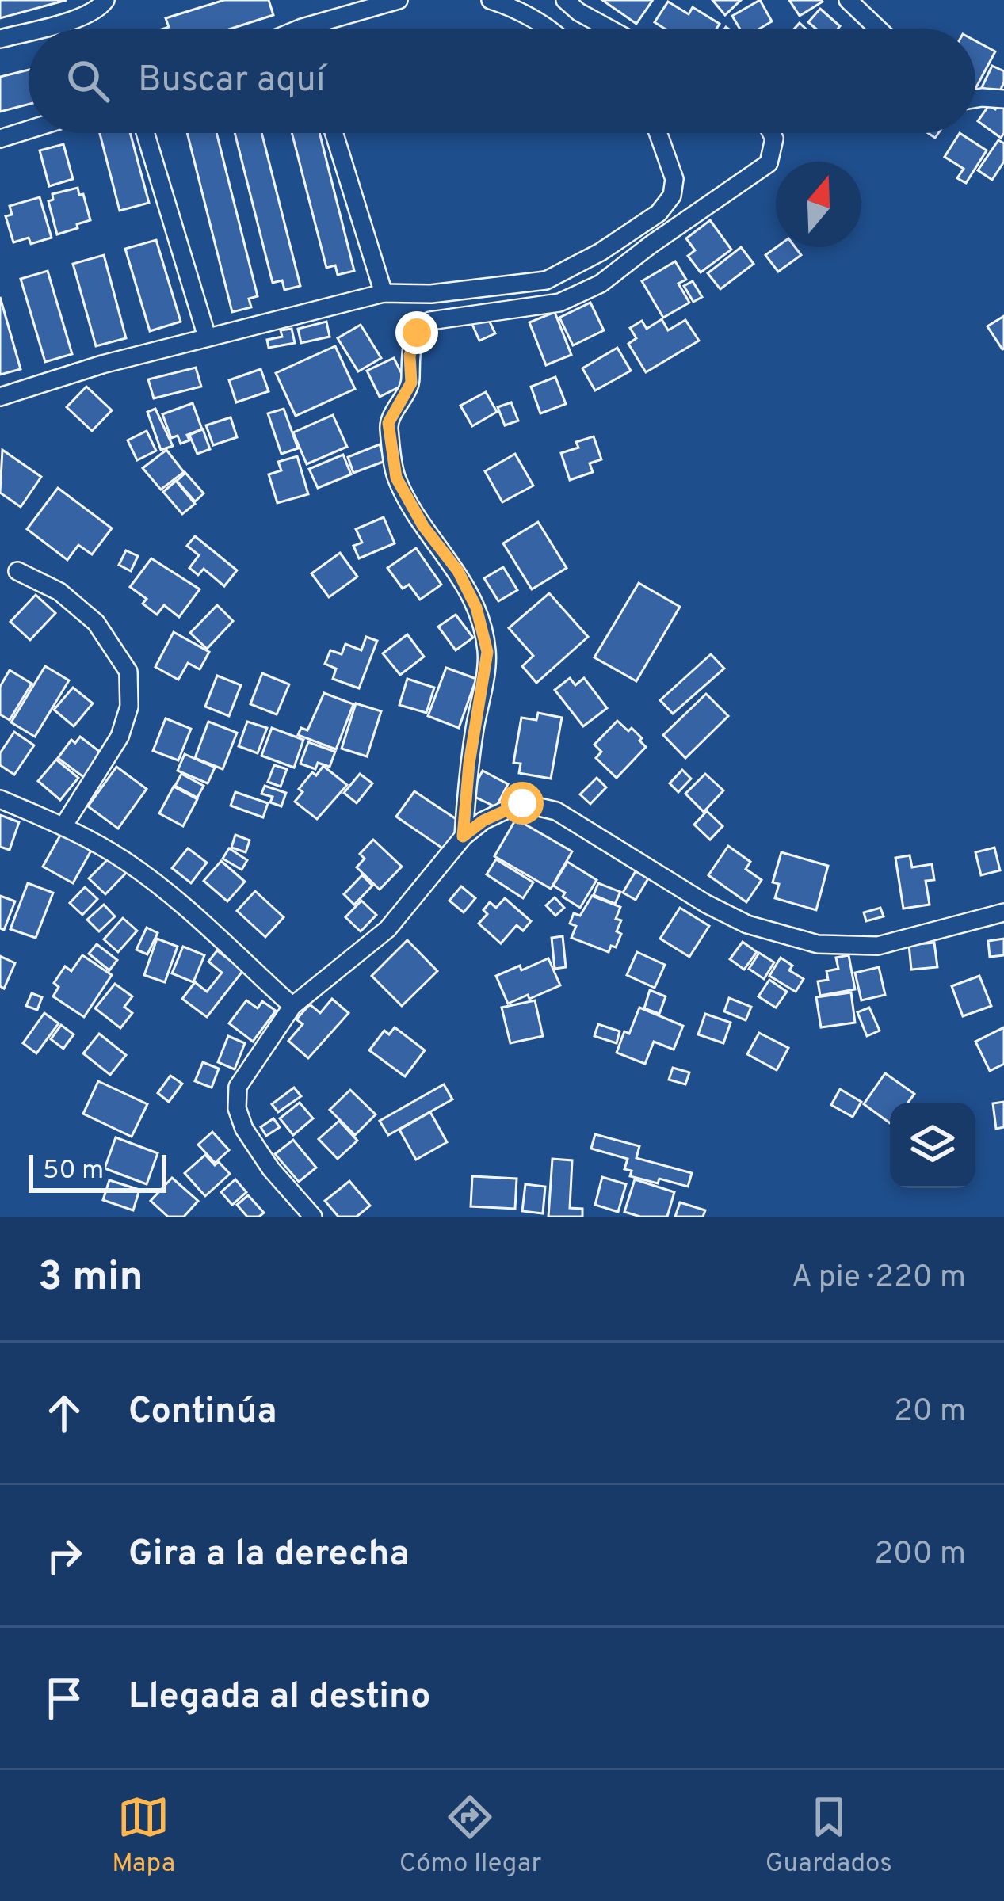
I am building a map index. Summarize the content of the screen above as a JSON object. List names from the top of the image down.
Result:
{
  "scale_bar": "50 m",
  "north": "top",
  "page": {
    "search": "Buscar aquí",
    "scale": "50 m",
    "heading": ["3 min", "A pie · 220 m"],
    "list": [
      ["Continúa", "20 m"],
      ["Gira a la derecha", "200 m"],
      "Llegada al destino"
    ],
    "nav": ["Mapa", "Cómo llegar", "Guardados"]
  }
}
